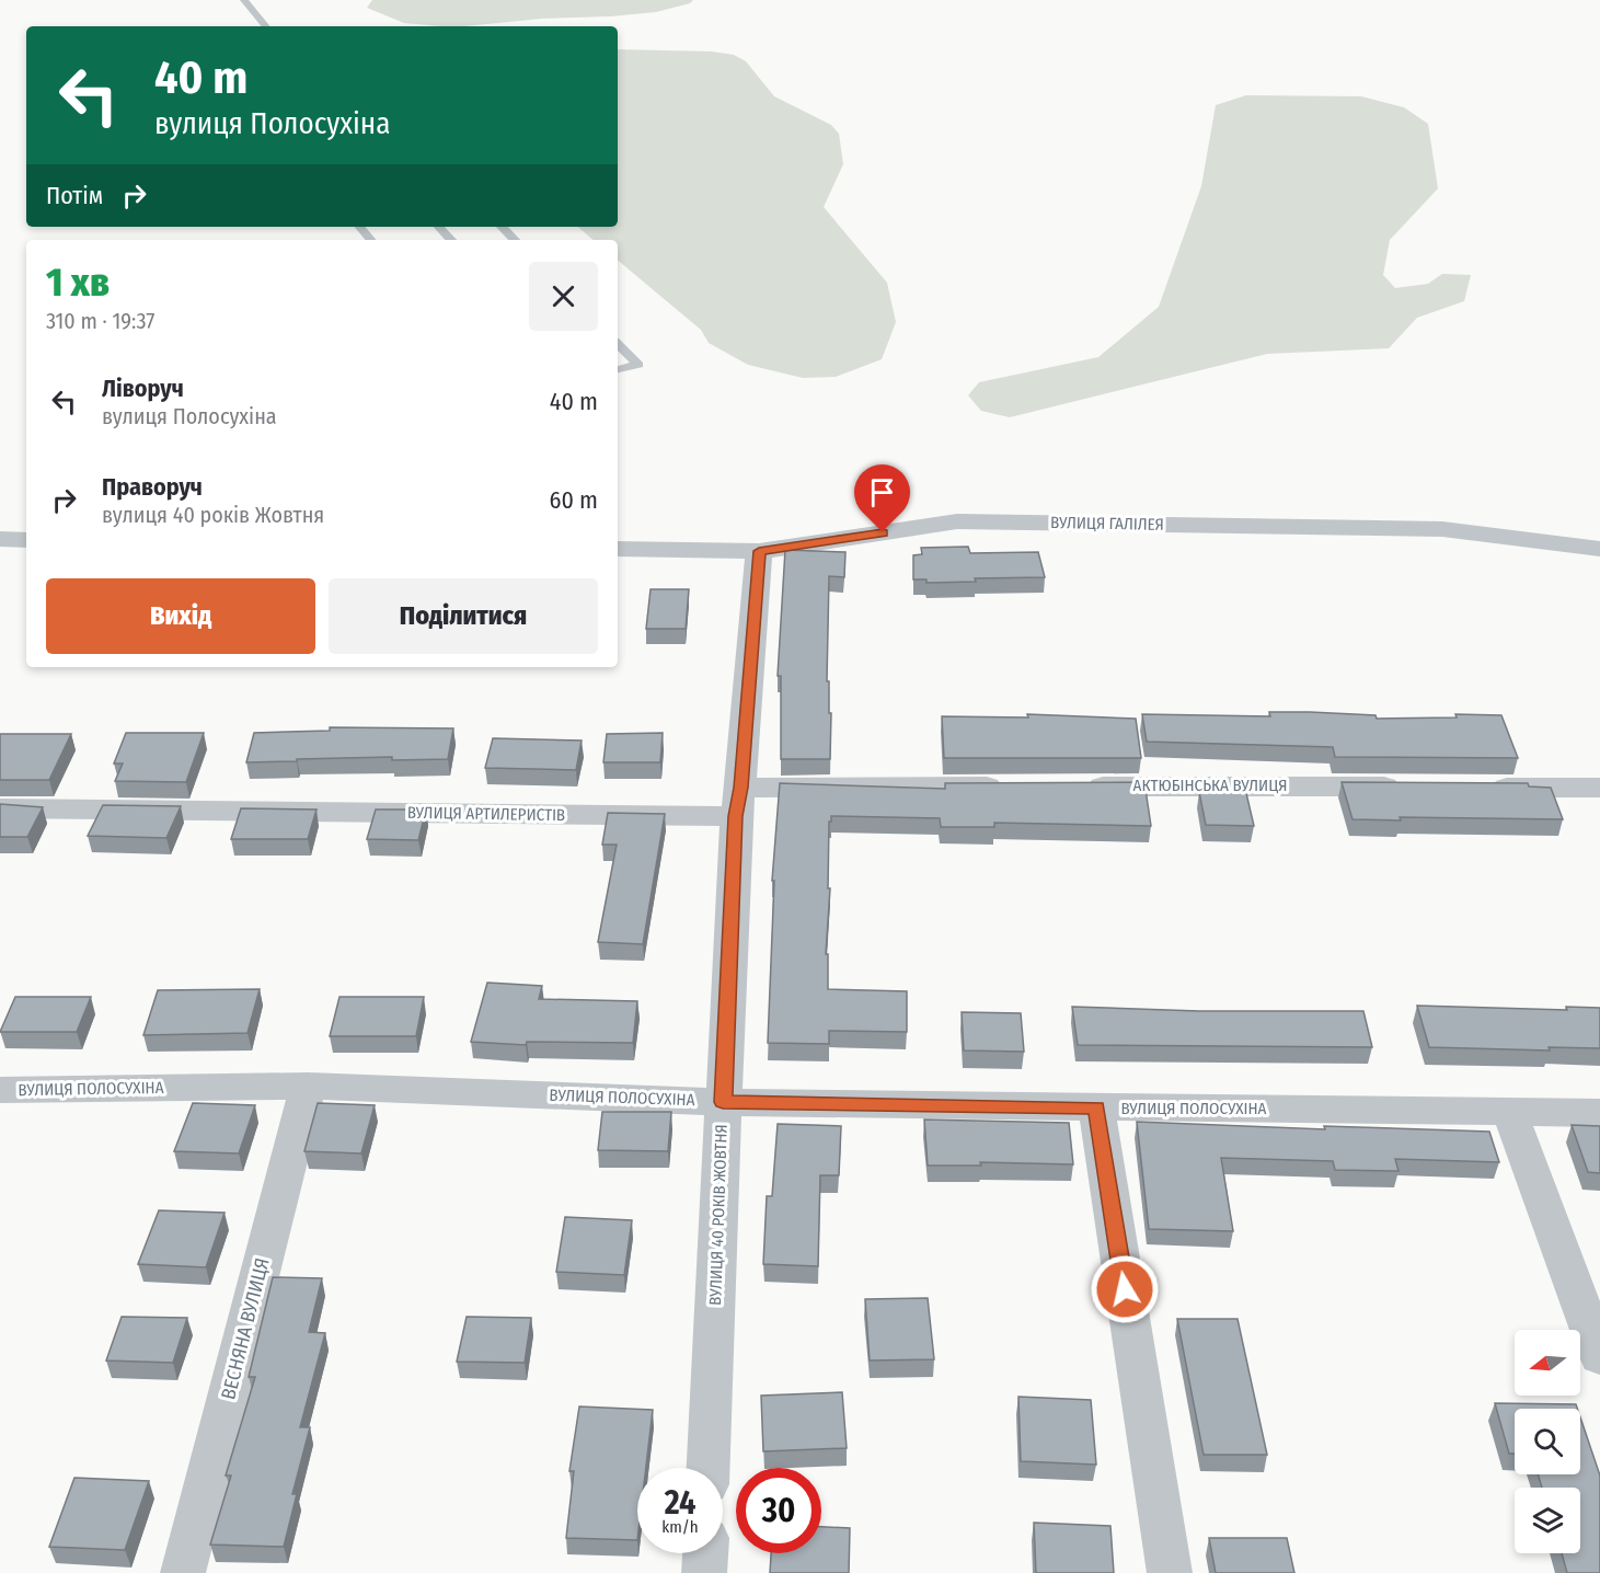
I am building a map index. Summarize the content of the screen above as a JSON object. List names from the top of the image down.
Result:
{
  "streets": {
    "street": [
      "ВУЛИЦЯ ГАЛІЛЕЯ",
      "АКТЮБІНСЬКА ВУЛИЦЯ",
      "ВУЛИЦЯ АРТИЛЕРИСТІВ",
      "ВУЛИЦЯ ПОЛОСУХІНА",
      "ВУЛИЦЯ 40 РОКІВ ЖОВТНЯ",
      "ВЕСНЯНА ВУЛИЦЯ"
    ]
  },
  "crossings": [
    ["ВУЛИЦЯ ГАЛІЛЕЯ", "ВУЛИЦЯ 40 РОКІВ ЖОВТНЯ"],
    ["ВУЛИЦЯ АРТИЛЕРИСТІВ", "ВУЛИЦЯ 40 РОКІВ ЖОВТНЯ"],
    ["ВУЛИЦЯ ПОЛОСУХІНА", "ВУЛИЦЯ 40 РОКІВ ЖОВТНЯ"],
    ["ВУЛИЦЯ ПОЛОСУХІНА", "ВЕСНЯНА ВУЛИЦЯ"]
  ],
  "north": "left",
  "page": {
    "turn": ["40 m", "вулиця Полосухіна"],
    "then": "Потім",
    "heading": ["1 хв", "310 m · 19:37"],
    "list": [
      {
        "name": "Ліворуч",
        "note": "вулиця Полосухіна",
        "value": "40 m"
      },
      {
        "name": "Праворуч",
        "note": "вулиця 40 років Жовтня",
        "value": "60 m"
      }
    ],
    "buttons": ["Вихід", "Поділитися"],
    "speed": "24 km/h",
    "limit": "30"
  }
}
